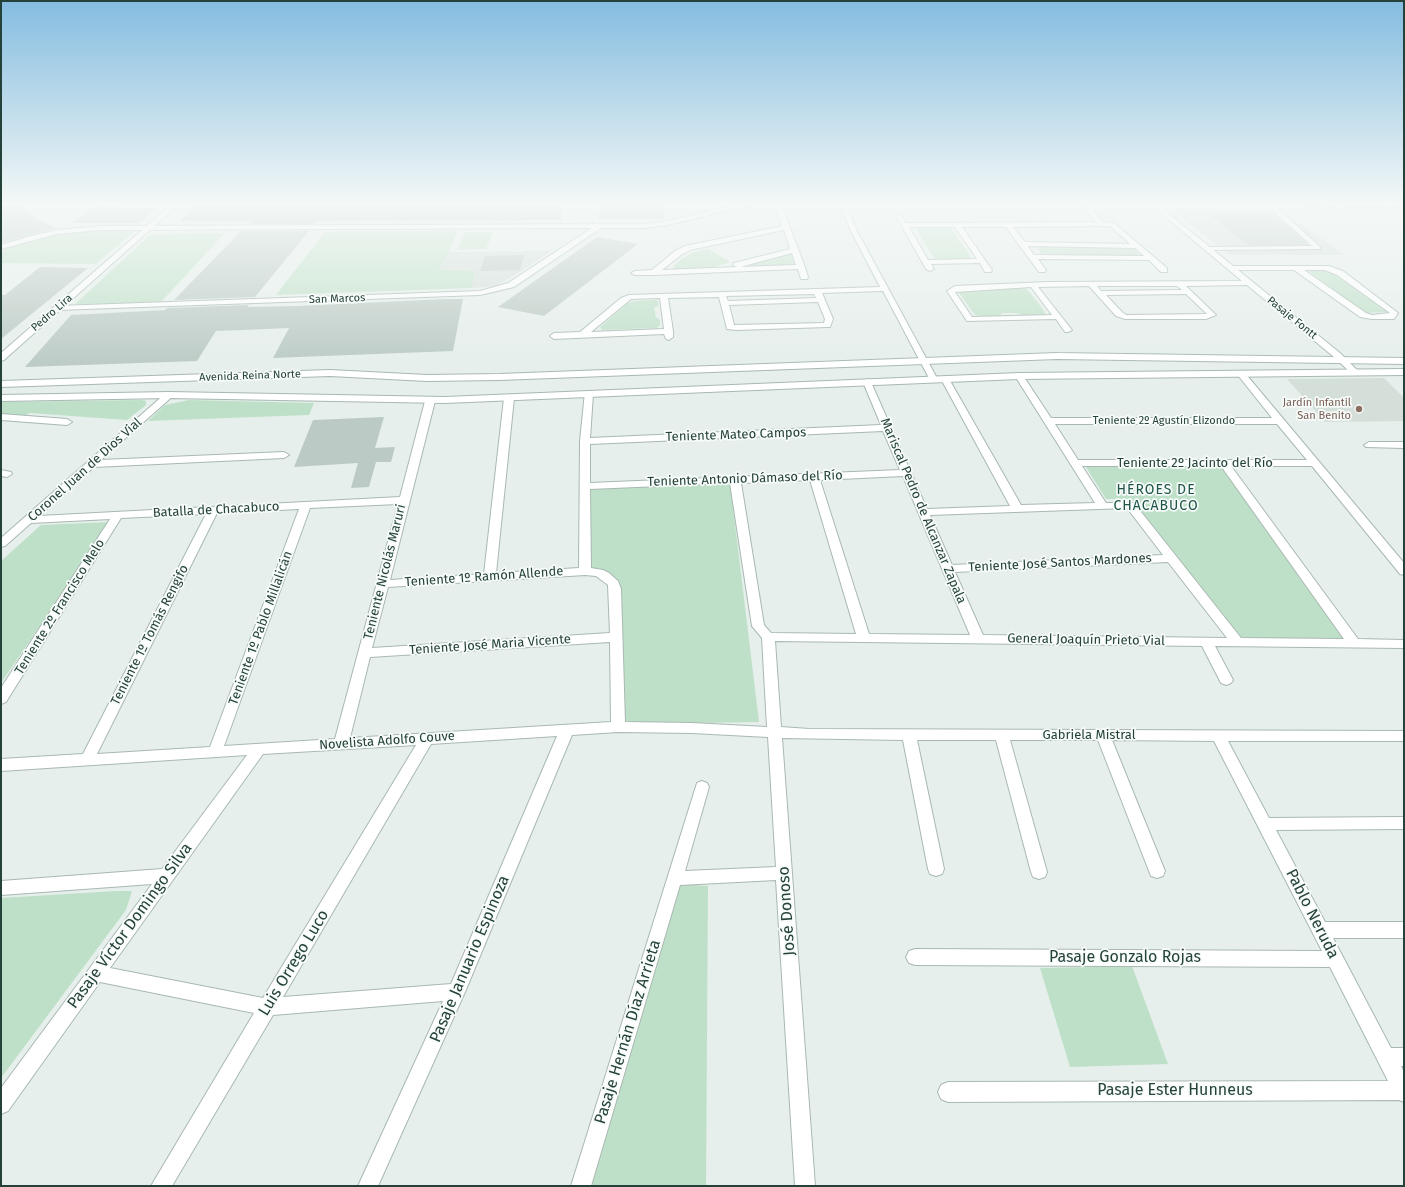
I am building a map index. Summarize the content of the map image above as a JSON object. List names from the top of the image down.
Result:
{
  "streets": {
    "street": [
      "San Marcos",
      "Pedro Lira",
      "Pasaje Fontt",
      "Avenida Reina Norte",
      "Teniente 2º Agustín Elizondo",
      "Teniente Mateo Campos",
      "Teniente 2º Jacinto del Río",
      "Coronel Juan de Dios Vial",
      "Teniente Antonio Dámaso del Río",
      "Batalla de Chacabuco",
      "Mariscal Pedro de Alcanzar Zapala",
      "Teniente José Santos Mardones",
      "Teniente Nicolás Maruri",
      "Teniente 1º Ramón Allende",
      "Teniente 2º Francisco Melo",
      "Teniente 1º Pablo Millalicán",
      "Teniente 1º Tomás Rengifo",
      "General Joaquín Prieto Vial",
      "Teniente José Maria Vicente",
      "Gabriela Mistral",
      "Novelista Adolfo Couve",
      "José Donoso",
      "Pablo Neruda",
      "Pasaje Víctor Domingo Silva",
      "Pasaje Gonzalo Rojas",
      "Pasaje Januario Espinoza",
      "Luis Orrego Luco",
      "Pasaje Hernán Díaz Arrieta",
      "Pasaje Ester Hunneus"
    ]
  },
  "crossings": [
    ["San Marcos", "Pedro Lira"],
    ["Pasaje Fontt", "Avenida Reina Norte"],
    ["Teniente Mateo Campos", "Mariscal Pedro de Alcanzar Zapala"],
    ["Coronel Juan de Dios Vial", "Batalla de Chacabuco"],
    ["Teniente Antonio Dámaso del Río", "Mariscal Pedro de Alcanzar Zapala"],
    ["Batalla de Chacabuco", "Teniente Nicolás Maruri"],
    ["Batalla de Chacabuco", "Teniente 2º Francisco Melo"],
    ["Batalla de Chacabuco", "Teniente 1º Pablo Millalicán"],
    ["Batalla de Chacabuco", "Teniente 1º Tomás Rengifo"],
    ["Mariscal Pedro de Alcanzar Zapala", "Teniente José Santos Mardones"],
    ["Mariscal Pedro de Alcanzar Zapala", "General Joaquín Prieto Vial"],
    ["Teniente Nicolás Maruri", "Teniente 1º Ramón Allende"],
    ["Teniente Nicolás Maruri", "Teniente José Maria Vicente"],
    ["Teniente Nicolás Maruri", "Novelista Adolfo Couve"],
    ["Teniente 1º Ramón Allende", "Teniente José Maria Vicente"],
    ["Teniente 1º Ramón Allende", "Novelista Adolfo Couve"],
    ["Teniente 1º Pablo Millalicán", "Novelista Adolfo Couve"],
    ["Teniente 1º Tomás Rengifo", "Novelista Adolfo Couve"],
    ["General Joaquín Prieto Vial", "José Donoso"],
    ["Gabriela Mistral", "Novelista Adolfo Couve"],
    ["Gabriela Mistral", "José Donoso"],
    ["Gabriela Mistral", "Pablo Neruda"],
    ["Novelista Adolfo Couve", "José Donoso"],
    ["Novelista Adolfo Couve", "Pasaje Víctor Domingo Silva"],
    ["Novelista Adolfo Couve", "Pasaje Januario Espinoza"],
    ["Novelista Adolfo Couve", "Luis Orrego Luco"],
    ["Pablo Neruda", "Pasaje Gonzalo Rojas"],
    ["Pablo Neruda", "Pasaje Ester Hunneus"]
  ],
  "districts": ["HÉROES DE CHACABUCO"],
  "places": ["Jardín Infantil San Benito"]
}
